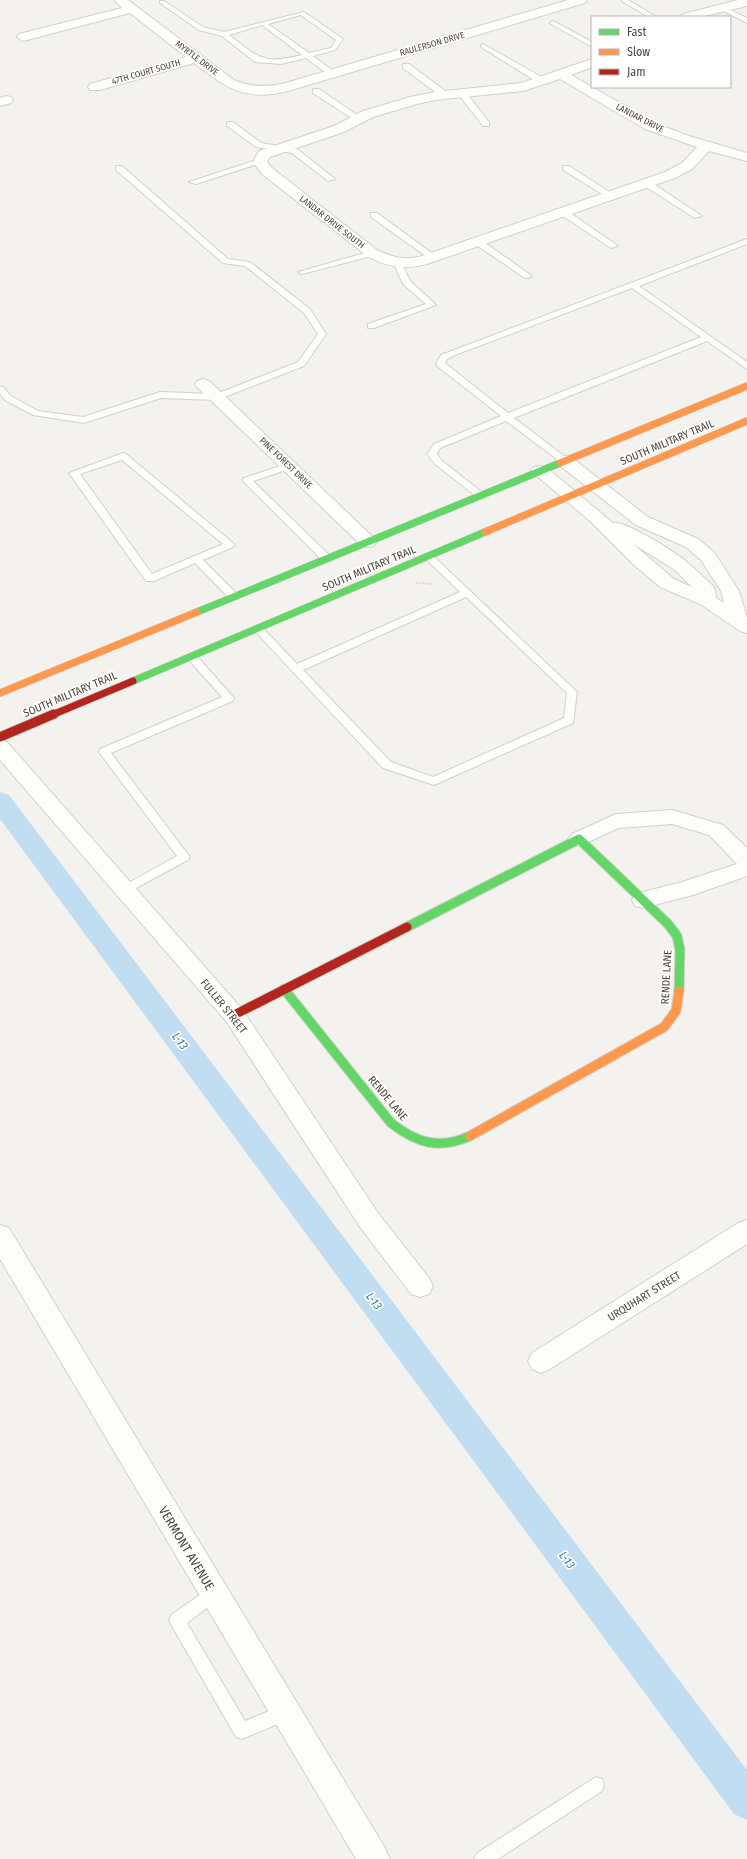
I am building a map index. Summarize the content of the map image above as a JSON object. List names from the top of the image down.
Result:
{
  "streets": {
    "main road": ["SOUTH MILITARY TRAIL", "RENDE LANE"],
    "street": [
      "RAULERSON DRIVE",
      "MYRTLE DRIVE",
      "47TH COURT SOUTH",
      "LANDAR DRIVE",
      "LANDAR DRIVE SOUTH",
      "PINE FOREST DRIVE",
      "FULLER STREET",
      "URQUHART STREET",
      "VERMONT AVENUE"
    ]
  },
  "crossings": [
    ["RAULERSON DRIVE", "MYRTLE DRIVE"],
    ["MYRTLE DRIVE", "47TH COURT SOUTH"],
    ["LANDAR DRIVE", "LANDAR DRIVE SOUTH"],
    ["SOUTH MILITARY TRAIL", "PINE FOREST DRIVE"]
  ],
  "water": ["L-13"],
  "legend": ["Fast", "Slow", "Jam"]
}
